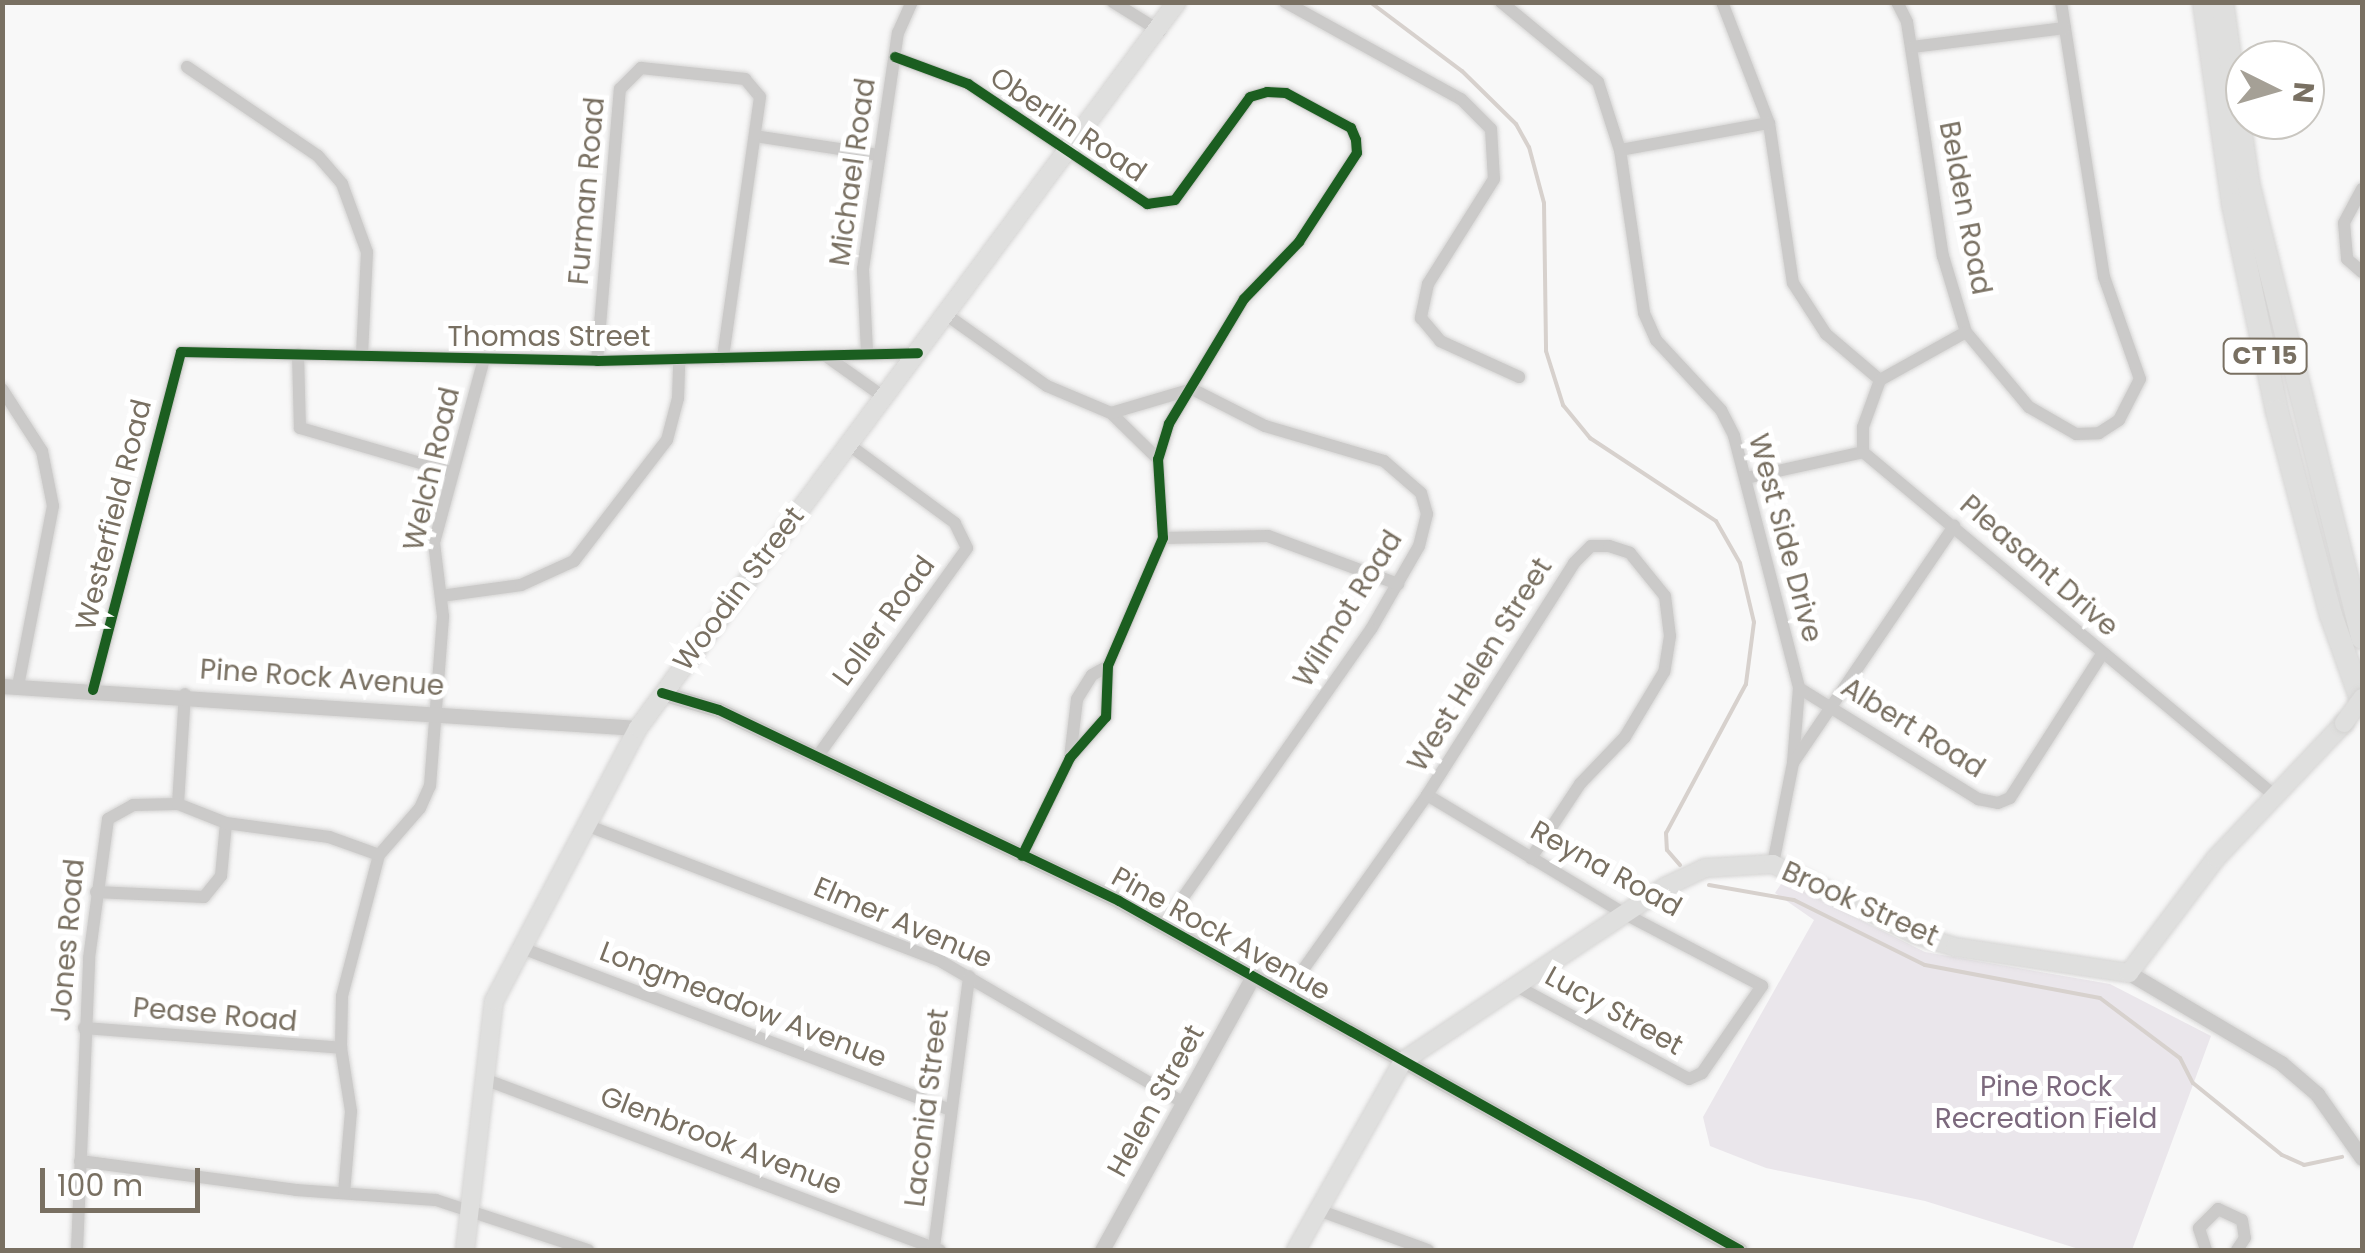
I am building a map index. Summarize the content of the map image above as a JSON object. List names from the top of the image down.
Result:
{
  "streets": {
    "highway": ["CT 15"],
    "main road": ["Woodin Street", "Brook Street"],
    "street": [
      "Oberlin Road",
      "Michael Road",
      "Furman Road",
      "Belden Road",
      "Thomas Street",
      "Welch Road",
      "Westerfield Road",
      "West Side Drive",
      "Pleasant Drive",
      "Wilmot Road",
      "Loller Road",
      "West Helen Street",
      "Pine Rock Avenue",
      "Albert Road",
      "Reyna Road",
      "Elmer Avenue",
      "Jones Road",
      "Longmeadow Avenue",
      "Lucy Street",
      "Pease Road",
      "Helen Street",
      "Laconia Street",
      "Glenbrook Avenue"
    ]
  },
  "crossings": [
    ["Oberlin Road", "Michael Road"],
    ["Oberlin Road", "Woodin Street"],
    ["Oberlin Road", "Wilmot Road"],
    ["Oberlin Road", "Pine Rock Avenue"],
    ["Michael Road", "Thomas Street"],
    ["Furman Road", "Thomas Street"],
    ["Thomas Street", "Welch Road"],
    ["Thomas Street", "Westerfield Road"],
    ["Thomas Street", "Woodin Street"],
    ["Welch Road", "Pine Rock Avenue"],
    ["Westerfield Road", "Pine Rock Avenue"],
    ["West Side Drive", "Albert Road"],
    ["West Side Drive", "Brook Street"],
    ["Pleasant Drive", "Albert Road"],
    ["Woodin Street", "Loller Road"],
    ["Woodin Street", "Pine Rock Avenue"],
    ["Woodin Street", "Elmer Avenue"],
    ["Woodin Street", "Longmeadow Avenue"],
    ["Woodin Street", "Glenbrook Avenue"],
    ["Wilmot Road", "Pine Rock Avenue"],
    ["Loller Road", "Pine Rock Avenue"],
    ["West Helen Street", "Pine Rock Avenue"],
    ["West Helen Street", "Reyna Road"],
    ["Pine Rock Avenue", "Brook Street"],
    ["Pine Rock Avenue", "Helen Street"],
    ["Reyna Road", "Brook Street"],
    ["Reyna Road", "Lucy Street"],
    ["Brook Street", "Lucy Street"],
    ["Elmer Avenue", "Helen Street"],
    ["Elmer Avenue", "Laconia Street"],
    ["Jones Road", "Pease Road"],
    ["Longmeadow Avenue", "Laconia Street"],
    ["Laconia Street", "Glenbrook Avenue"]
  ],
  "parks": ["Pine Rock Recreation Field"],
  "scale_bar": "100 m",
  "north": "right"
}
